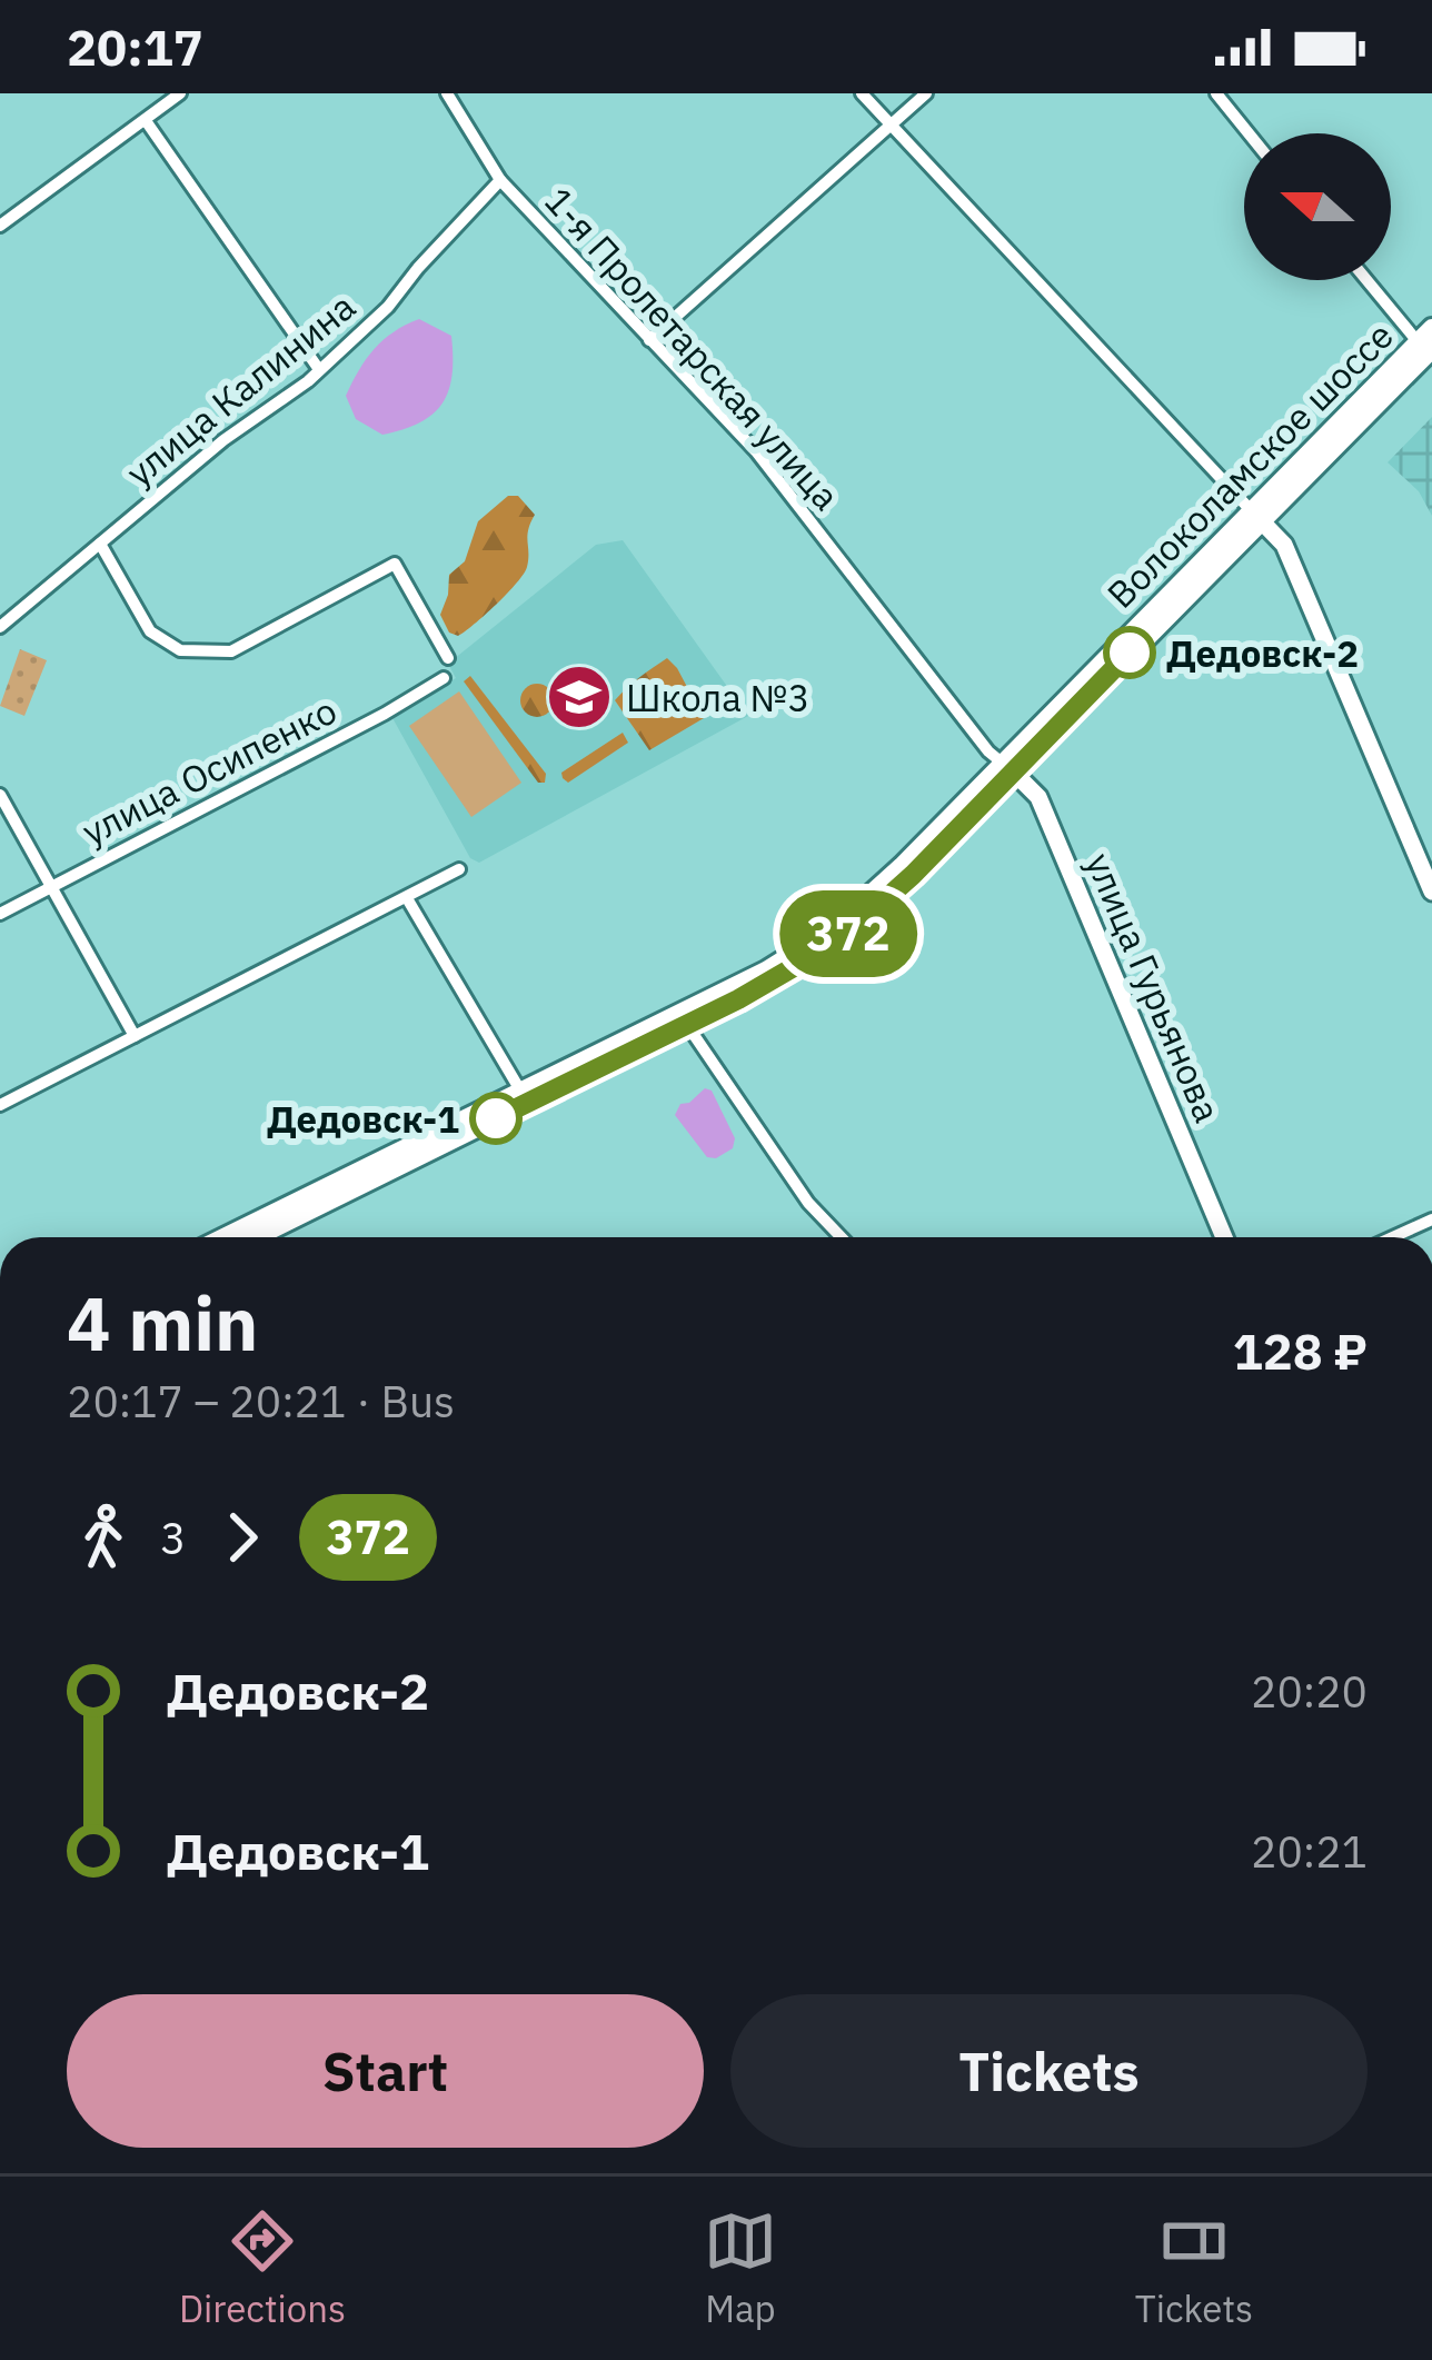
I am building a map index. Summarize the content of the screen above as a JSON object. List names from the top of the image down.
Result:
{
  "streets": {
    "main road": ["Волоколамское шоссе"],
    "street": [
      "1-я Пролетарская улица",
      "улица Калинина",
      "улица Осипенко",
      "улица Гурьянова"
    ]
  },
  "crossings": [
    ["1-я Пролетарская улица", "улица Калинина"],
    ["1-я Пролетарская улица", "Волоколамское шоссе"],
    ["1-я Пролетарская улица", "улица Гурьянова"],
    ["Волоколамское шоссе", "улица Гурьянова"]
  ],
  "places": {
    "other": ["Дедовск-2", "Дедовск-1"],
    "school or university": ["Школа №3"]
  },
  "lines": ["bus line 372"],
  "north": "left",
  "page": {
    "status": "20:17",
    "on_map": "372",
    "heading": ["4 min", "20:17 – 20:21 · Bus", "128 ₽"],
    "legs": ["3", "372"],
    "list": [
      {
        "name": "Дедовск-2",
        "value": "20:20"
      },
      {
        "name": "Дедовск-1",
        "value": "20:21"
      }
    ],
    "buttons": ["Start", "Tickets"],
    "tabs": ["Directions", "Map", "Tickets"]
  }
}
